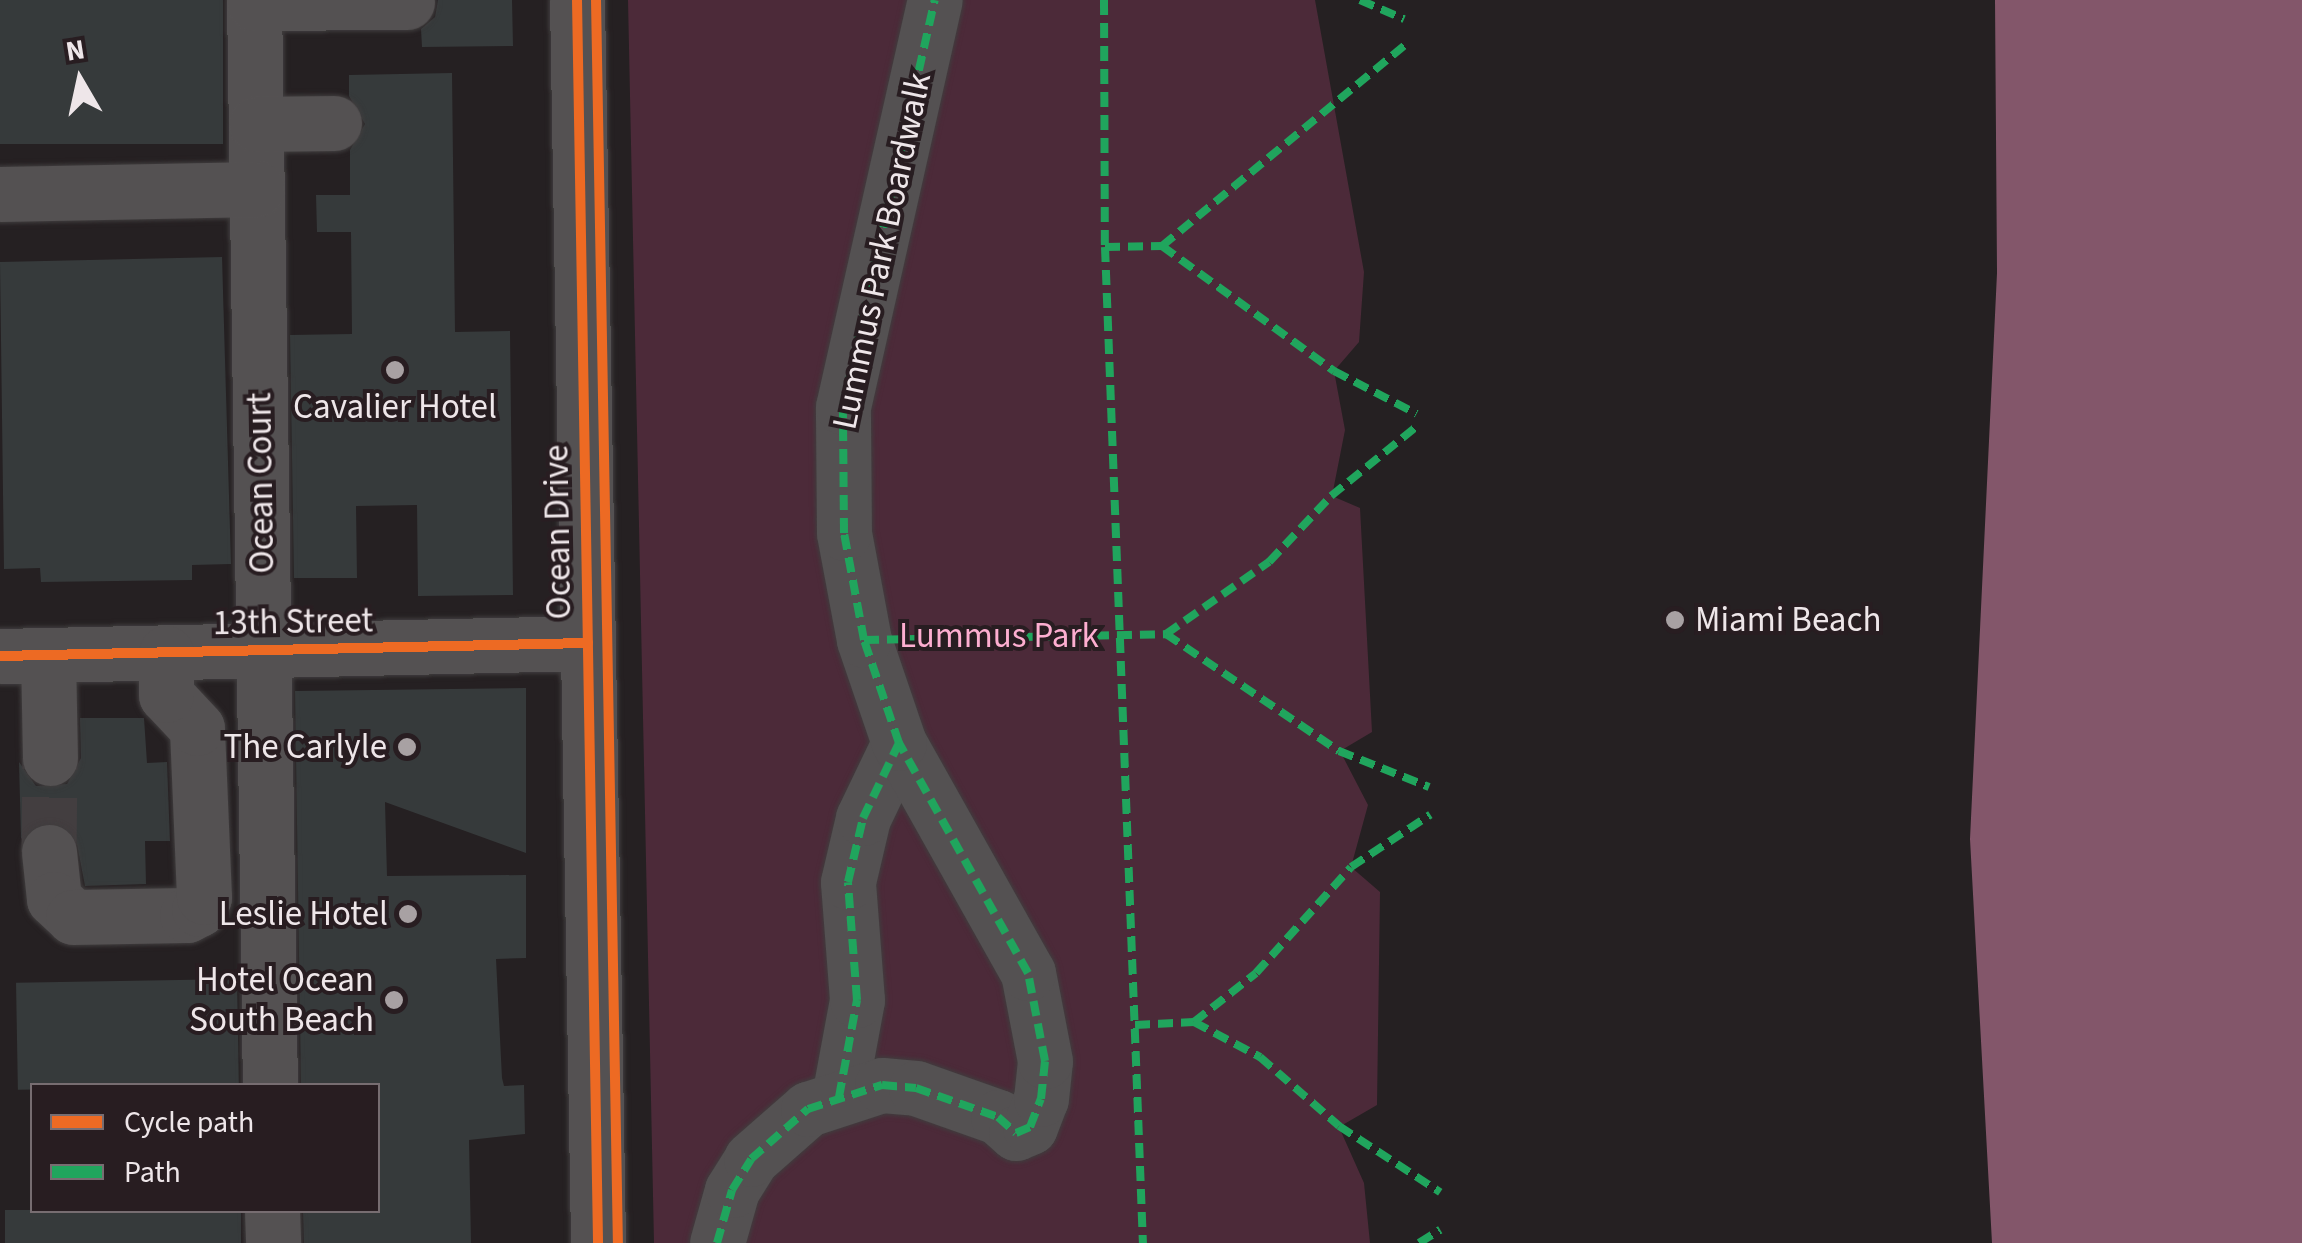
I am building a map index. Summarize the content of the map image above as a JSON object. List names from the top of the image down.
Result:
{
  "streets": {
    "street": [
      "Lummus Park Boardwalk",
      "Ocean Court",
      "Ocean Drive",
      "13th Street"
    ]
  },
  "crossings": [
    ["Ocean Court", "13th Street"],
    ["Ocean Drive", "13th Street"]
  ],
  "parks": ["Lummus Park"],
  "places": [
    "Cavalier Hotel",
    "Miami Beach",
    "The Carlyle",
    "Leslie Hotel",
    "Hotel Ocean South Beach"
  ],
  "legend": ["Cycle path", "Path"],
  "north": "top"
}
